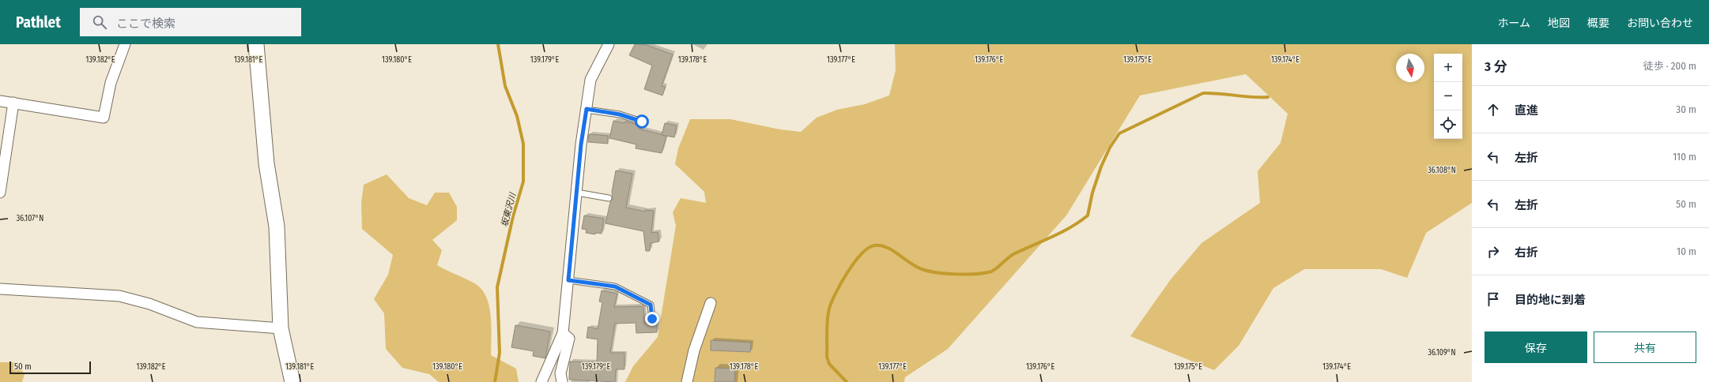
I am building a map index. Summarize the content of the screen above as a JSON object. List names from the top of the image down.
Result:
{
  "water": ["坂東沢川"],
  "scale_bar": "50 m",
  "north": "bottom",
  "page": {
    "header": "Pathlet",
    "search": "ここで検索",
    "nav": [
      "ホーム",
      "地図",
      "概要",
      "お問い合わせ"
    ],
    "heading": ["3 分", "徒歩 · 200 m"],
    "map_buttons": ["+", "−"],
    "list": [
      ["直進", "30 m"],
      ["左折", "110 m"],
      ["左折", "50 m"],
      ["右折", "10 m"],
      "目的地に到着"
    ],
    "buttons": ["保存", "共有"],
    "scale": "50 m"
  },
  "coordinates": [
    "139.182°E",
    "139.181°E",
    "139.180°E",
    "139.179°E",
    "139.178°E",
    "139.177°E",
    "139.176°E",
    "139.175°E",
    "139.174°E",
    "36.108°N",
    "36.107°N",
    "36.109°N"
  ]
}
